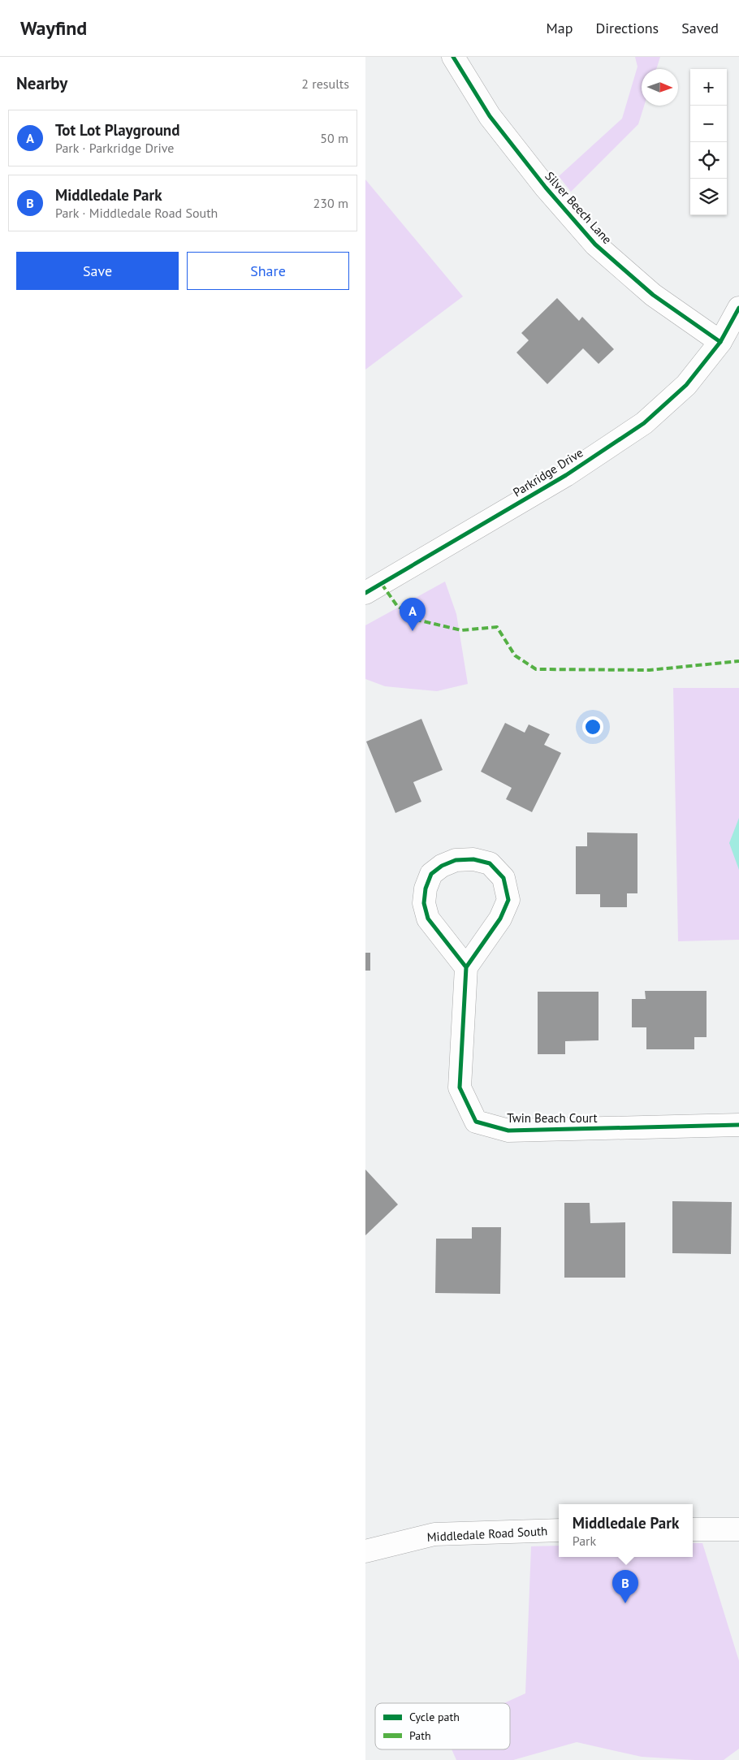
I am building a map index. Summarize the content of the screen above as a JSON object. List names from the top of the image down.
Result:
{
  "streets": {
    "street": [
      "Silver Beech Lane",
      "Parkridge Drive",
      "Twin Beach Court",
      "Middledale Road South"
    ]
  },
  "crossings": [
    ["Silver Beech Lane", "Parkridge Drive"]
  ],
  "legend": ["Cycle path", "Path"],
  "north": "right",
  "page": {
    "header": "Wayfind",
    "nav": ["Map", "Directions", "Saved"],
    "heading": ["Nearby", "2 results"],
    "map_buttons": ["+", "−"],
    "list": [
      {
        "mark": "A",
        "name": "Tot Lot Playground",
        "note": "Park · Parkridge Drive",
        "value": "50 m"
      },
      {
        "mark": "B",
        "name": "Middledale Park",
        "note": "Park · Middledale Road South",
        "value": "230 m"
      }
    ],
    "buttons": ["Save", "Share"],
    "pins": ["A", "B"],
    "popup": ["Middledale Park", "Park"]
  }
}
